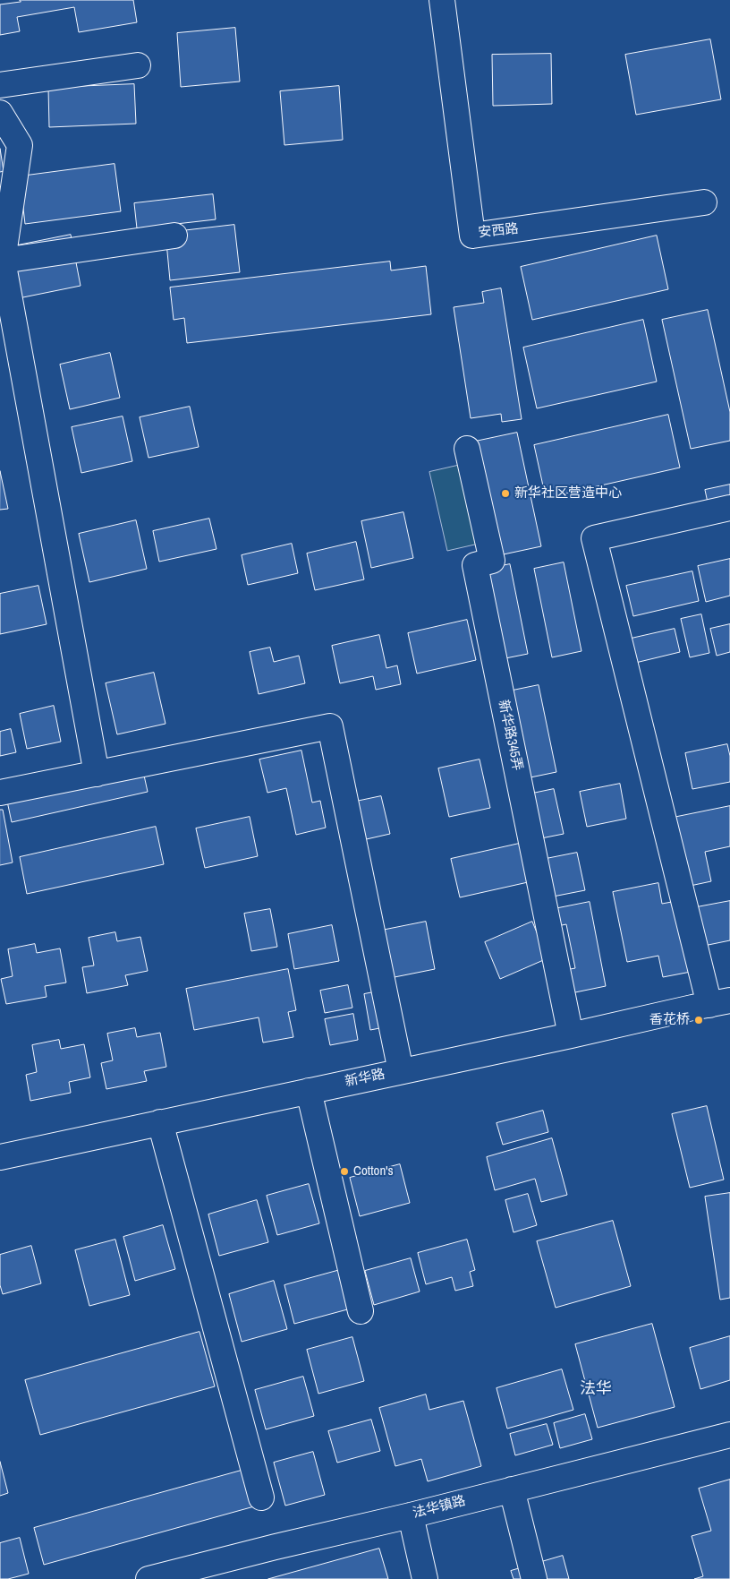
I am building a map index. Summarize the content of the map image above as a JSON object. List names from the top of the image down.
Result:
{
  "streets": {
    "street": [
      "安西路",
      "新华路345弄",
      "新华路",
      "法华镇路"
    ]
  },
  "crossings": [
    ["新华路345弄", "新华路"]
  ],
  "districts": ["法华"],
  "places": ["新华社区营造中心", "香花桥", "Cotton's"]
}
